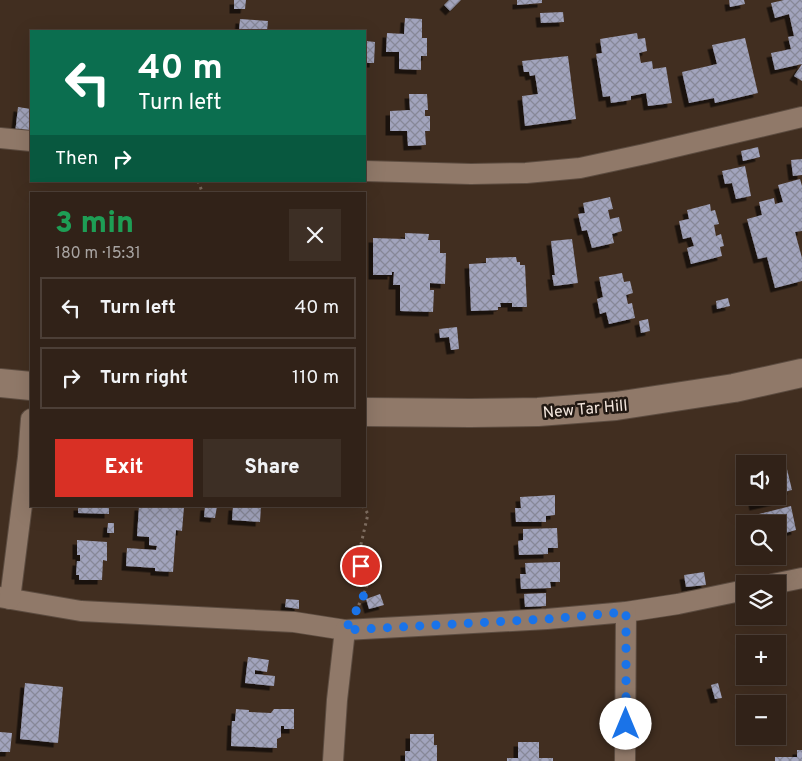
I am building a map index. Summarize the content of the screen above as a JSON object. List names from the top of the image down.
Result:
{
  "streets": {
    "street": ["New Tar Hill"]
  },
  "page": {
    "turn": ["40 m", "Turn left"],
    "then": "Then",
    "heading": ["3 min", "180 m · 15:31"],
    "list": [
      {
        "name": "Turn left",
        "value": "40 m"
      },
      {
        "name": "Turn right",
        "value": "110 m"
      }
    ],
    "buttons": ["Exit", "Share"],
    "map_buttons": ["+", "−"]
  }
}
